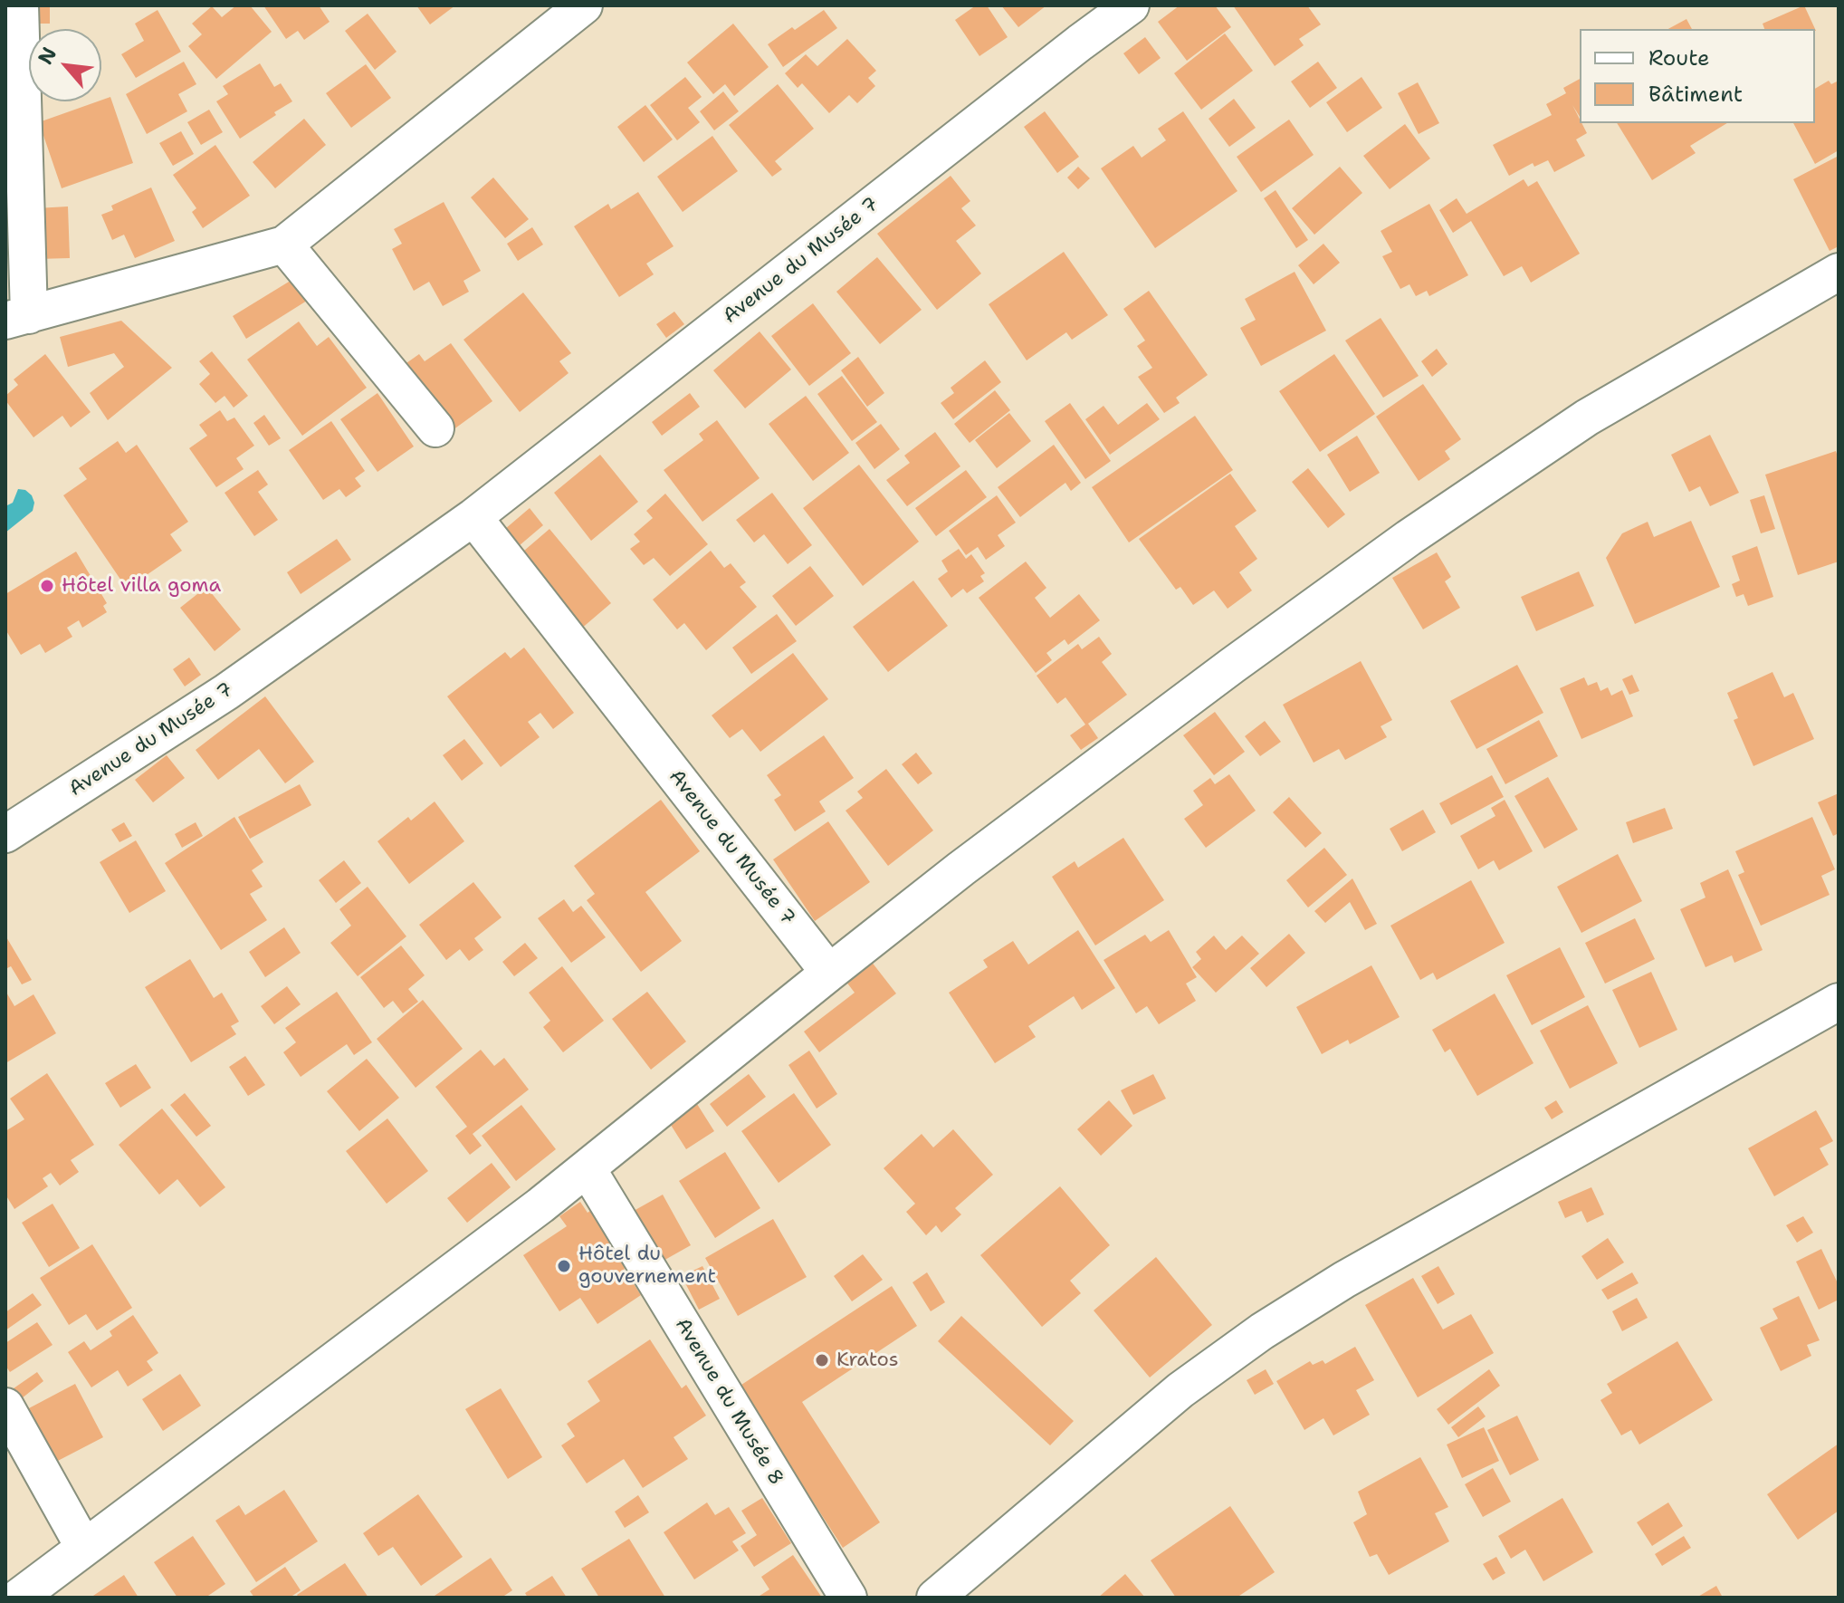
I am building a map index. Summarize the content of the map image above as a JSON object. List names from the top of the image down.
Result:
{
  "streets": {
    "street": ["Avenue du Musée 7", "Avenue du Musée 8"]
  },
  "places": ["Hôtel villa goma", "Hôtel du gouvernement", "Kratos"],
  "legend": ["Route", "Bâtiment"],
  "north": "top left"
}
